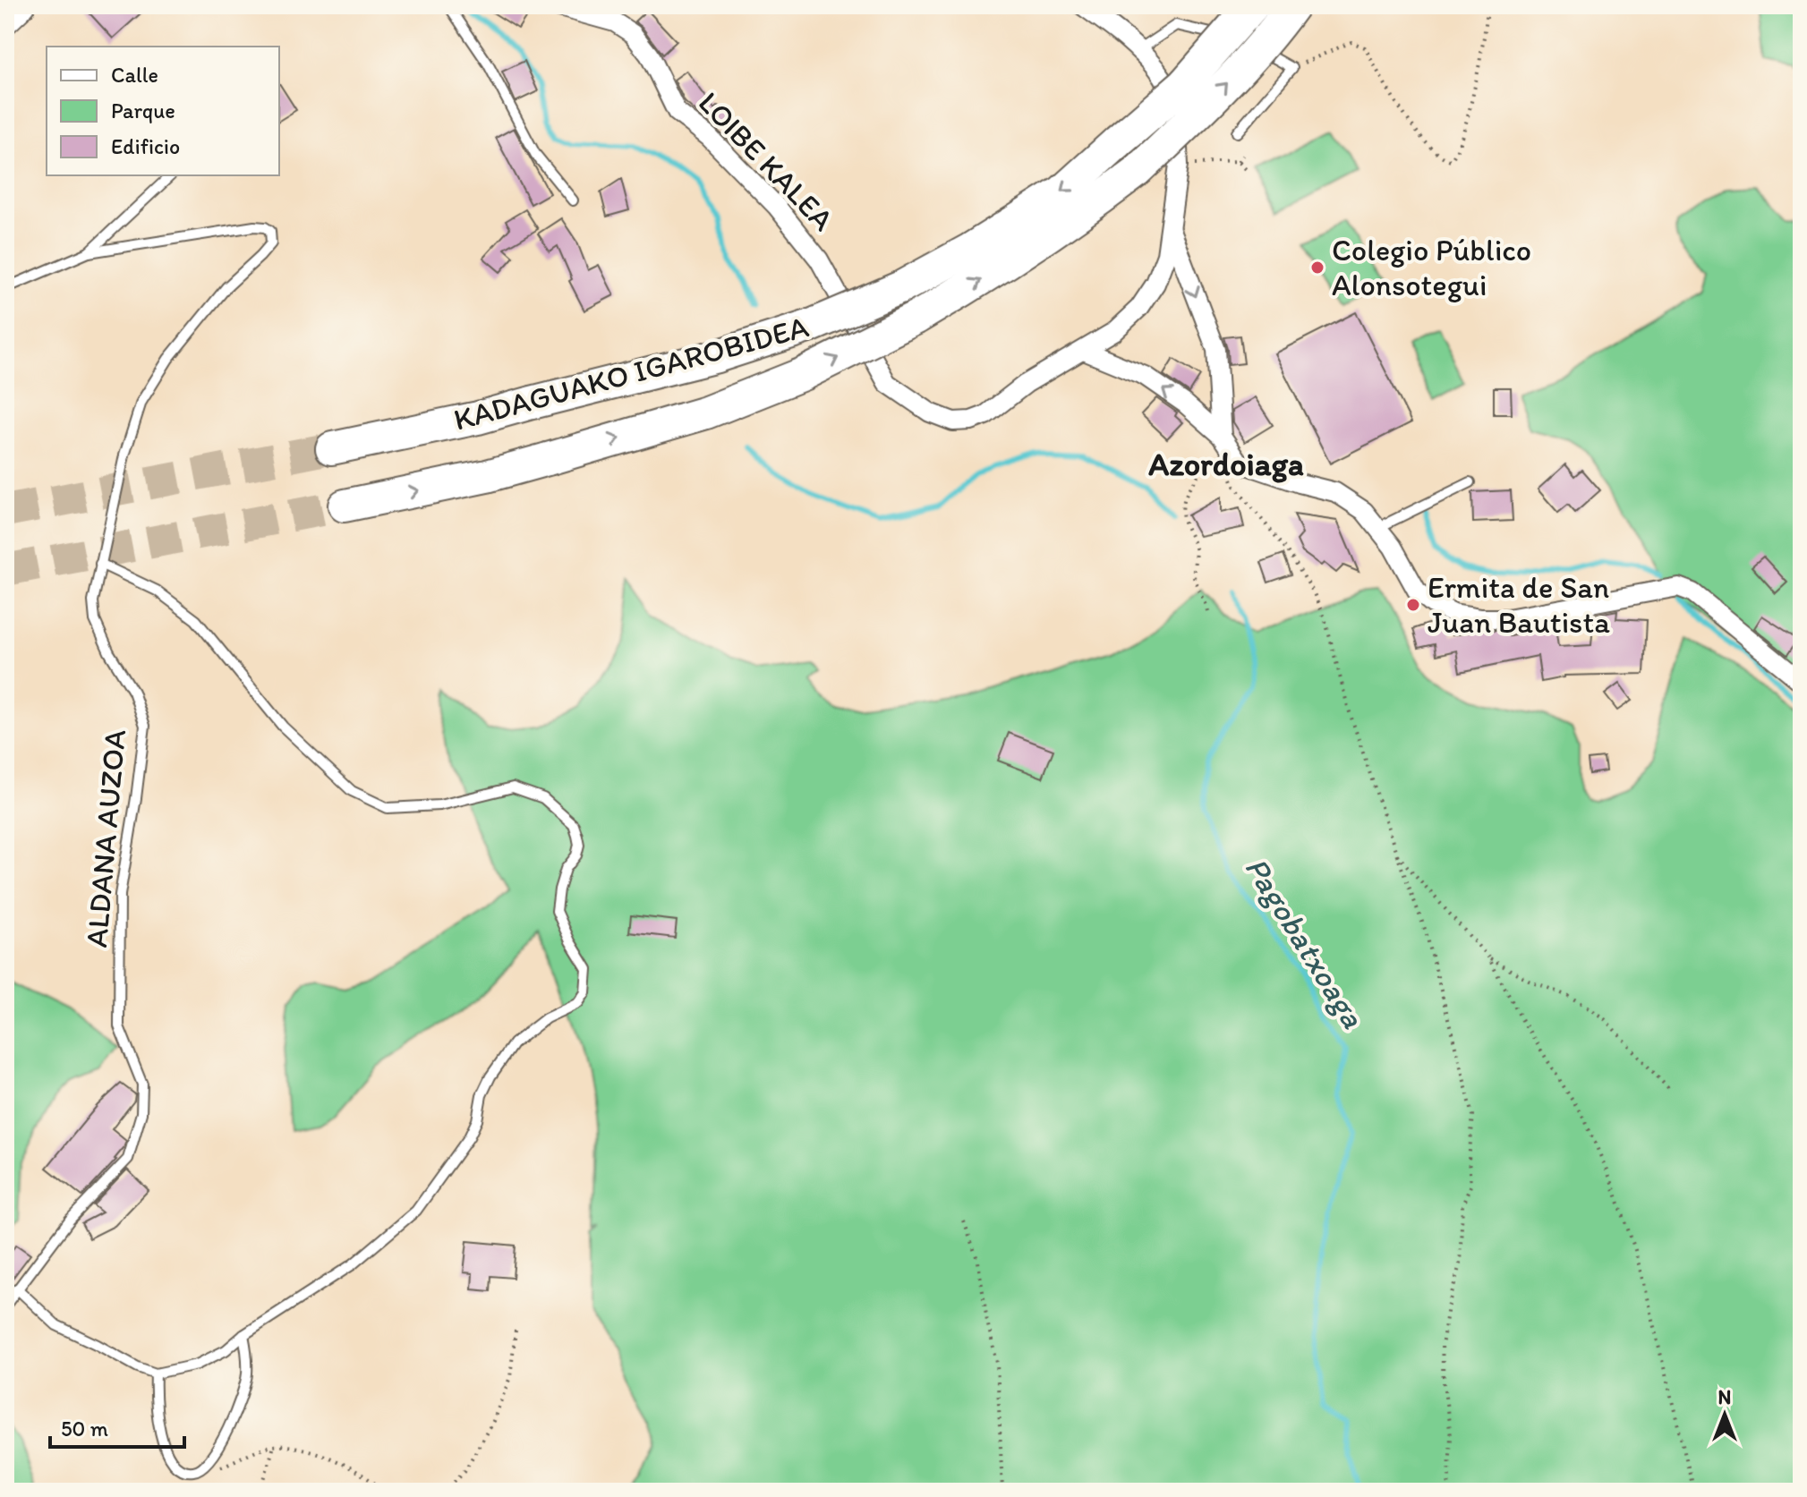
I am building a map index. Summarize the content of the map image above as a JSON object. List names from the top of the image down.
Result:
{
  "streets": {
    "highway": ["KADAGUAKO IGAROBIDEA"],
    "street": ["LOIBE KALEA"],
    "lane": ["ALDANA AUZOA"]
  },
  "districts": ["Azordoiaga"],
  "water": ["Pagobatxoaga"],
  "places": ["Colegio Público Alonsotegui", "Ermita de San Juan Bautista"],
  "legend": ["Calle", "Parque", "Edificio"],
  "scale_bar": "50 m",
  "north": "top"
}
